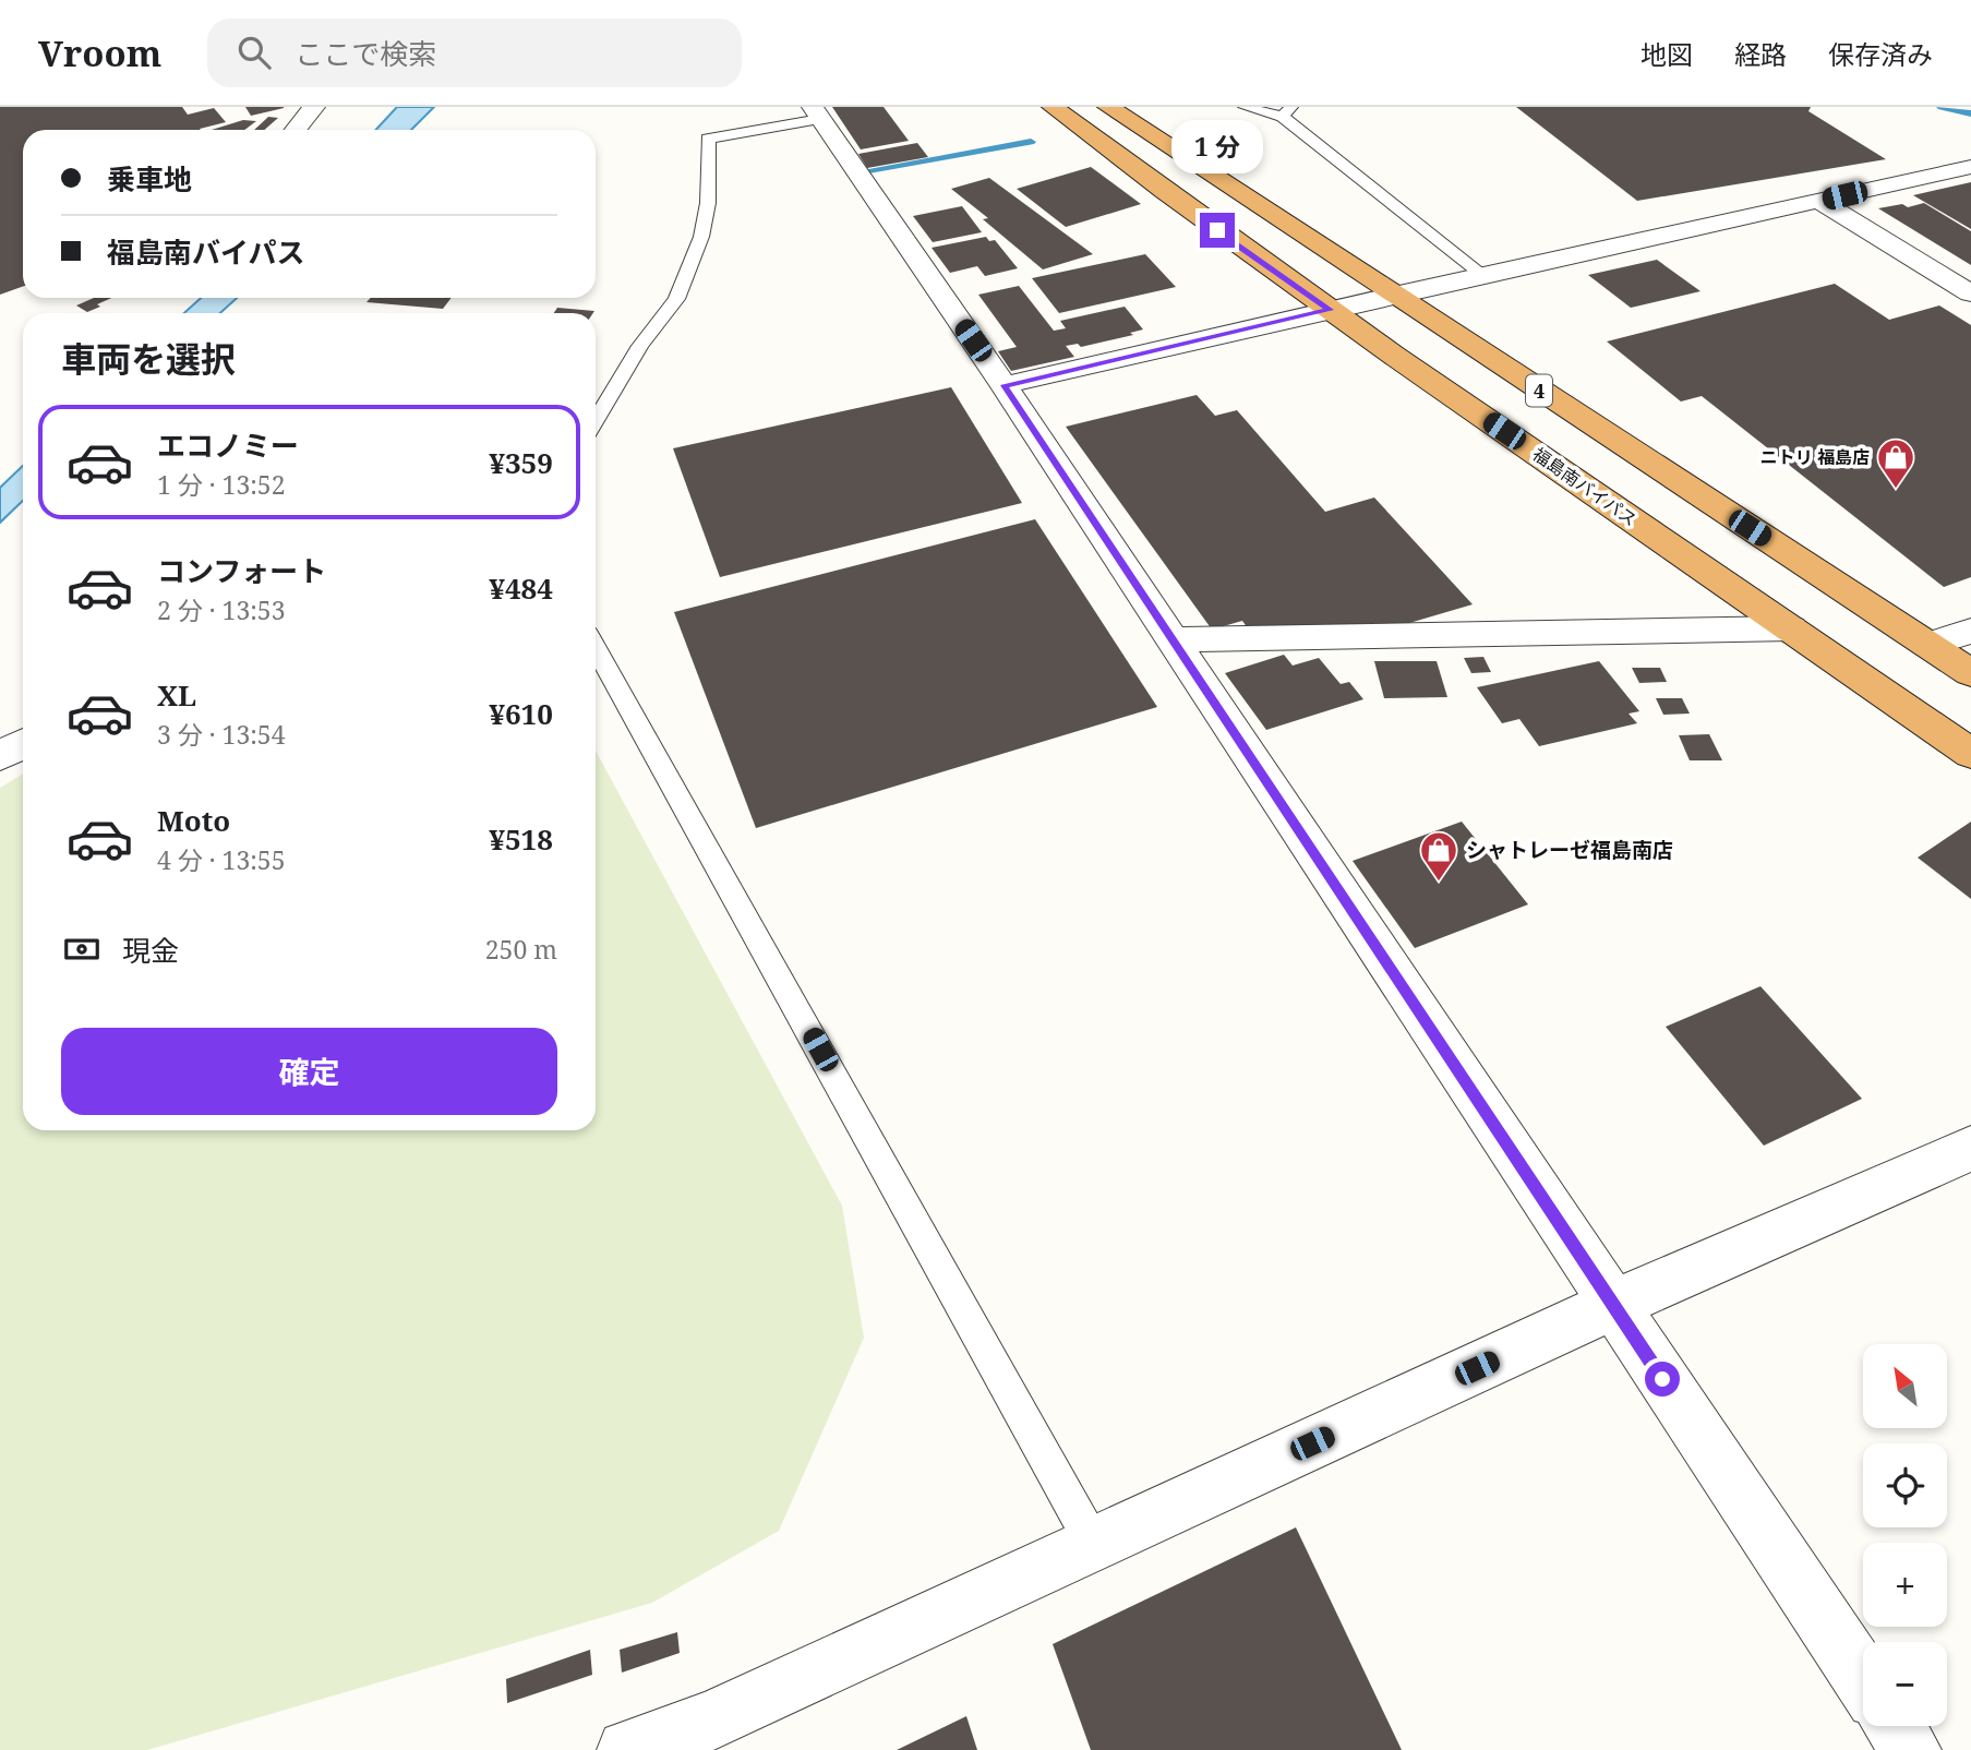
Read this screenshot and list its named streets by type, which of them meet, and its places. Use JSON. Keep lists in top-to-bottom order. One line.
{"streets":{"highway":["4","福島南バイパス"]},"places":{"shop":["ニトリ 福島店","シャトレーゼ福島南店"]},"north":"top left","page":{"header":"Vroom","search":"ここで検索","nav":["地図","経路","保存済み"],"bubble":"1 分","banner":["乗車地","福島南バイパス"],"heading":"車両を選択","list":[{"name":"エコノミー","note":"1 分 · 13:52","value":"¥359"},{"name":"コンフォート","note":"2 分 · 13:53","value":"¥484"},{"name":"XL","note":"3 分 · 13:54","value":"¥610"},{"name":"Moto","note":"4 分 · 13:55","value":"¥518"}],"pay":["現金","250 m"],"buttons":"確定","map_buttons":["+","−"]}}
